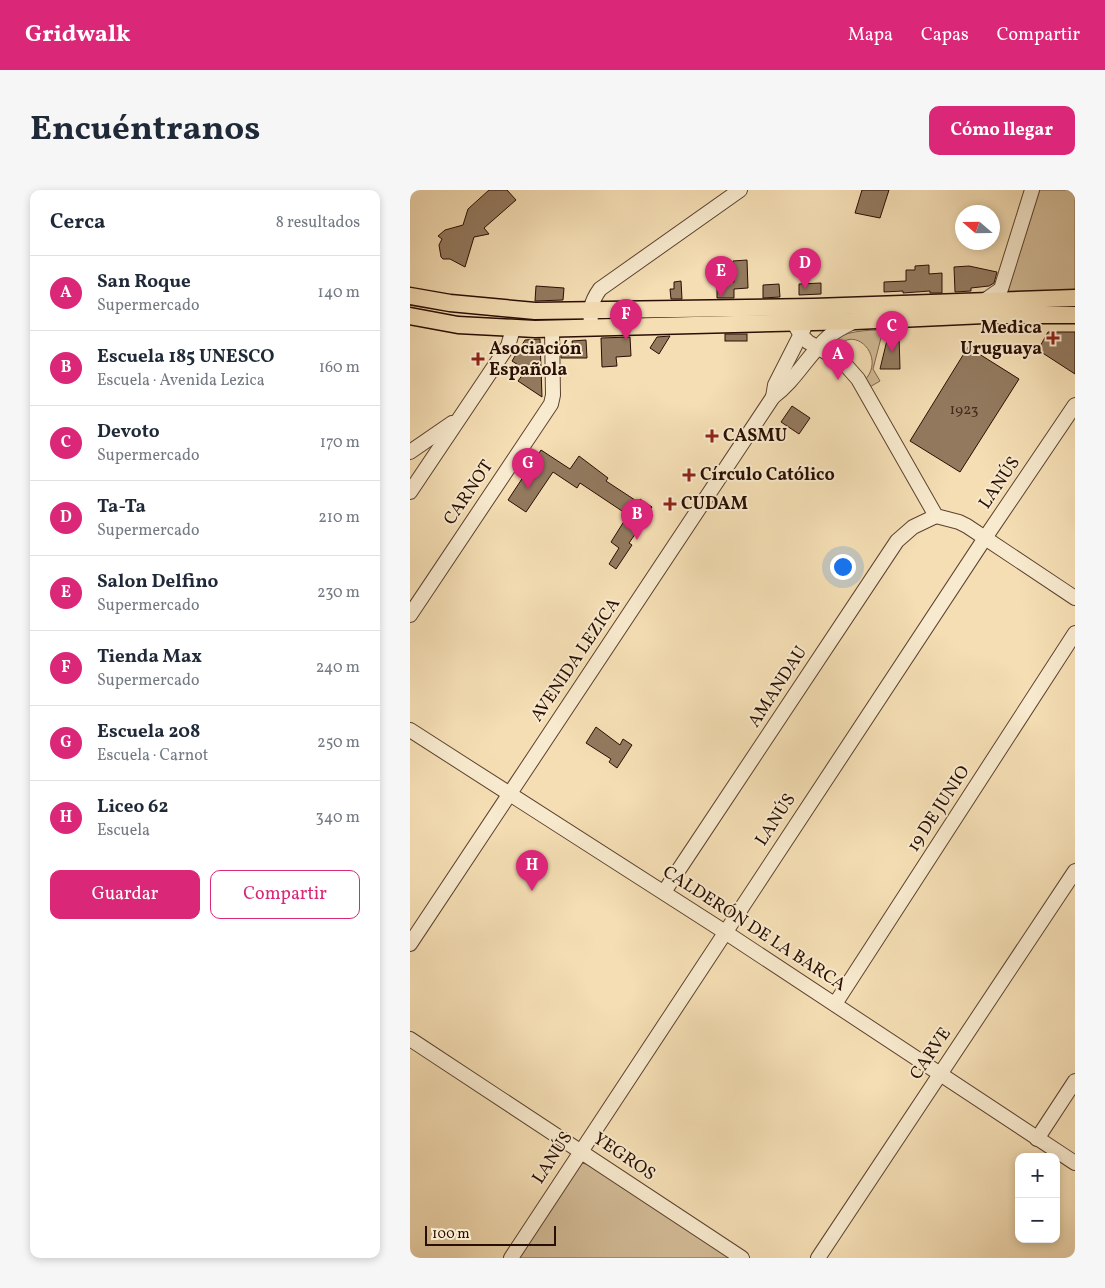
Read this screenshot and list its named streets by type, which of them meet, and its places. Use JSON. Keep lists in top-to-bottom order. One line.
{"streets":{"street":["LANÚS","CARNOT","AVENIDA LEZICA","AMANDAU","19 DE JUNIO","CALDERÓN DE LA BARCA","CARVE","YEGROS"]},"crossings":[["LANÚS","CALDERÓN DE LA BARCA"],["LANÚS","YEGROS"],["AVENIDA LEZICA","CALDERÓN DE LA BARCA"],["AMANDAU","CALDERÓN DE LA BARCA"],["19 DE JUNIO","CALDERÓN DE LA BARCA"],["CALDERÓN DE LA BARCA","CARVE"]],"places":{"health":["Medica Uruguaya","Asociación Española","CASMU","Círculo Católico","CUDAM"]},"house_numbers":["1923"],"scale_bar":"100 m","north":"left","page":{"header":"Gridwalk","nav":["Mapa","Capas","Compartir"],"title":"Encuéntranos","buttons":["Cómo llegar",["Guardar","Compartir"]],"heading":["Cerca","8 resultados"],"pins":["D","E","F","C","A","G","B","H"],"list":[{"mark":"A","name":"San Roque","note":"Supermercado","value":"140 m"},{"mark":"B","name":"Escuela 185 UNESCO","note":"Escuela · Avenida Lezica","value":"160 m"},{"mark":"C","name":"Devoto","note":"Supermercado","value":"170 m"},{"mark":"D","name":"Ta-Ta","note":"Supermercado","value":"210 m"},{"mark":"E","name":"Salon Delfino","note":"Supermercado","value":"230 m"},{"mark":"F","name":"Tienda Max","note":"Supermercado","value":"240 m"},{"mark":"G","name":"Escuela 208","note":"Escuela · Carnot","value":"250 m"},{"mark":"H","name":"Liceo 62","note":"Escuela","value":"340 m"}],"map_buttons":["+","−"],"scale":"100 m"}}
